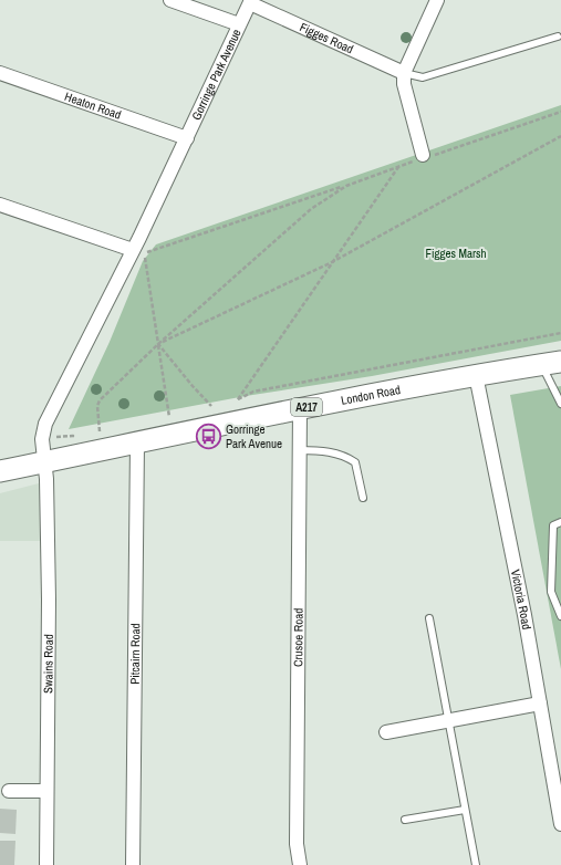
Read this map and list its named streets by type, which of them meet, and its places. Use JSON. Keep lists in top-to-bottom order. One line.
{"streets":{"main road":["London Road","A217"],"street":["Figges Road","Gorringe Park Avenue","Heaton Road","Victoria Road","Crusoe Road","Pitcairn Road","Swains Road"]},"crossings":[["Figges Road","Gorringe Park Avenue"],["Gorringe Park Avenue","Heaton Road"],["Gorringe Park Avenue","London Road"],["Gorringe Park Avenue","Swains Road"],["London Road","Victoria Road"],["London Road","Crusoe Road"],["London Road","Pitcairn Road"],["London Road","Swains Road"]],"parks":["Figges Marsh"],"places":{"bus stop":["Gorringe Park Avenue"]}}
